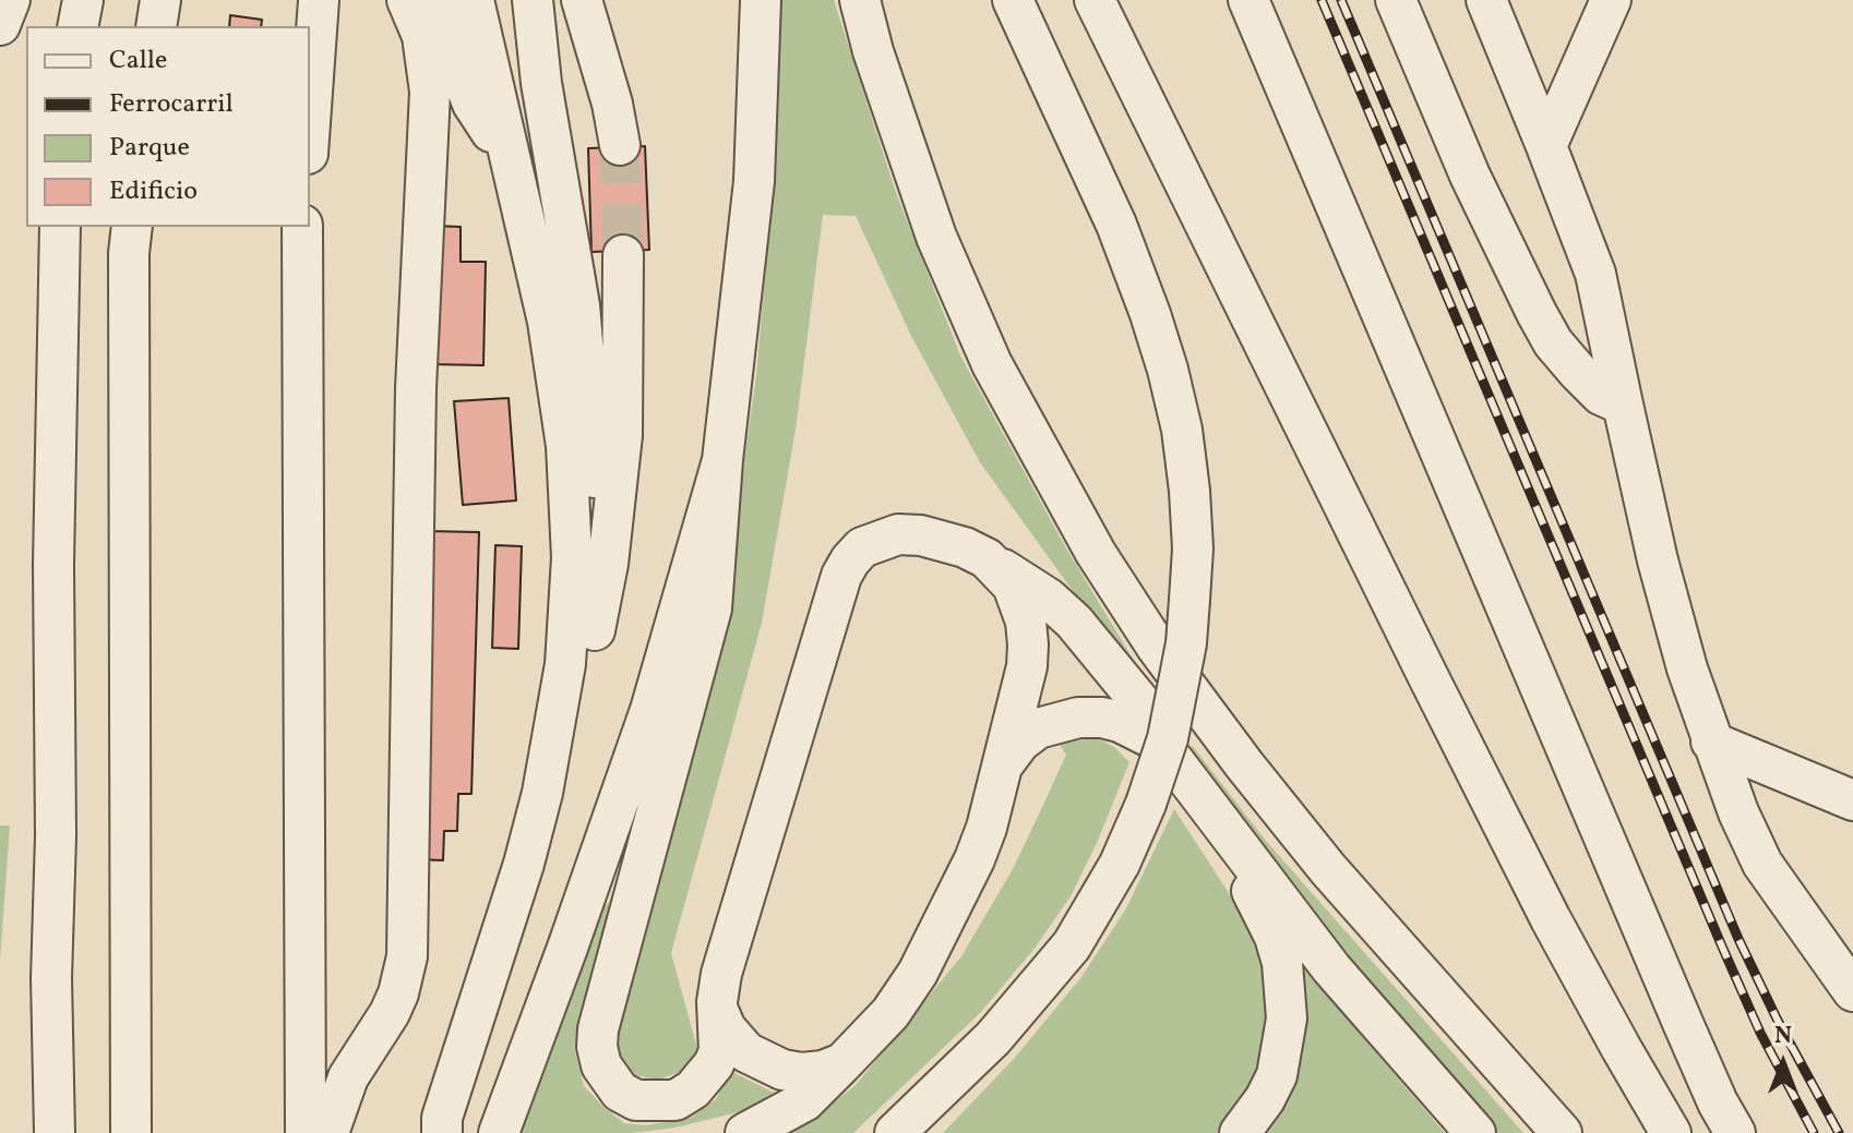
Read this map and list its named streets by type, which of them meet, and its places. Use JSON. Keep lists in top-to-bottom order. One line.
{"legend":["Calle","Ferrocarril","Parque","Edificio"],"north":"top"}
